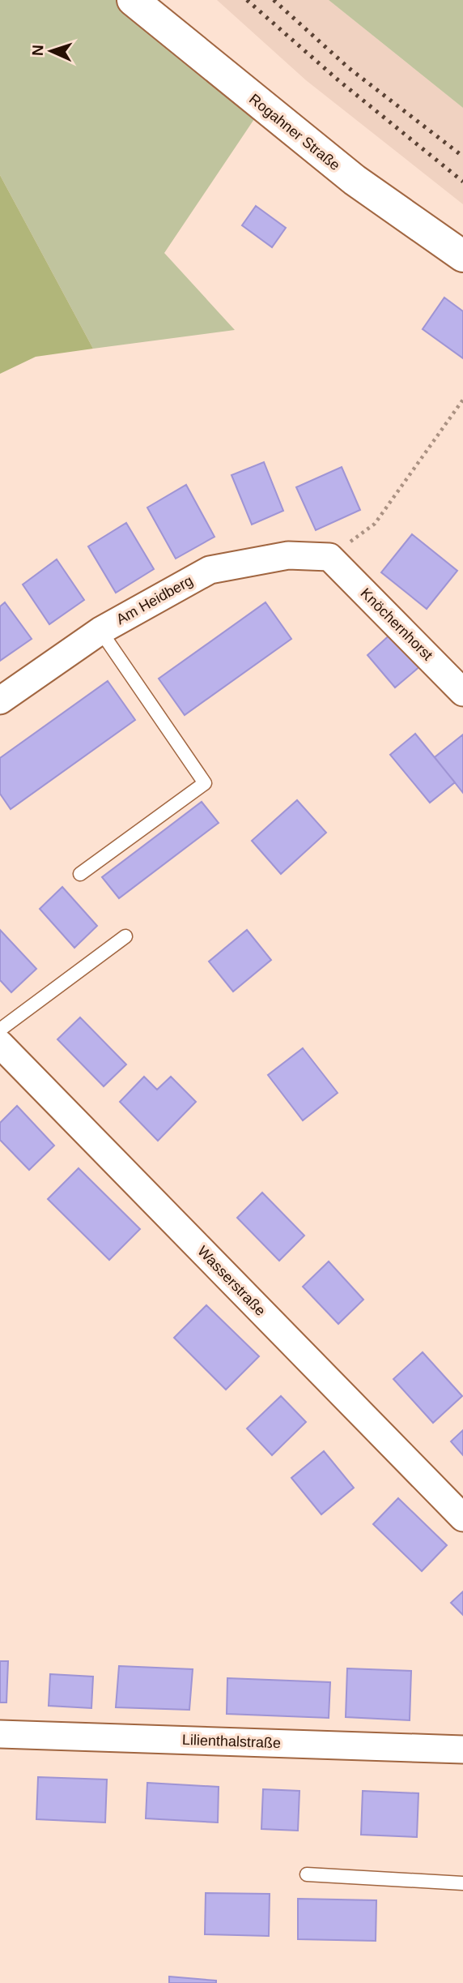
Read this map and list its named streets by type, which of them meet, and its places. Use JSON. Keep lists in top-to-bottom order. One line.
{"streets":{"street":["Rogahner Straße","Am Heidberg","Knöchernhorst","Wasserstraße","Lilienthalstraße"]},"crossings":[["Am Heidberg","Knöchernhorst"]],"north":"left"}
